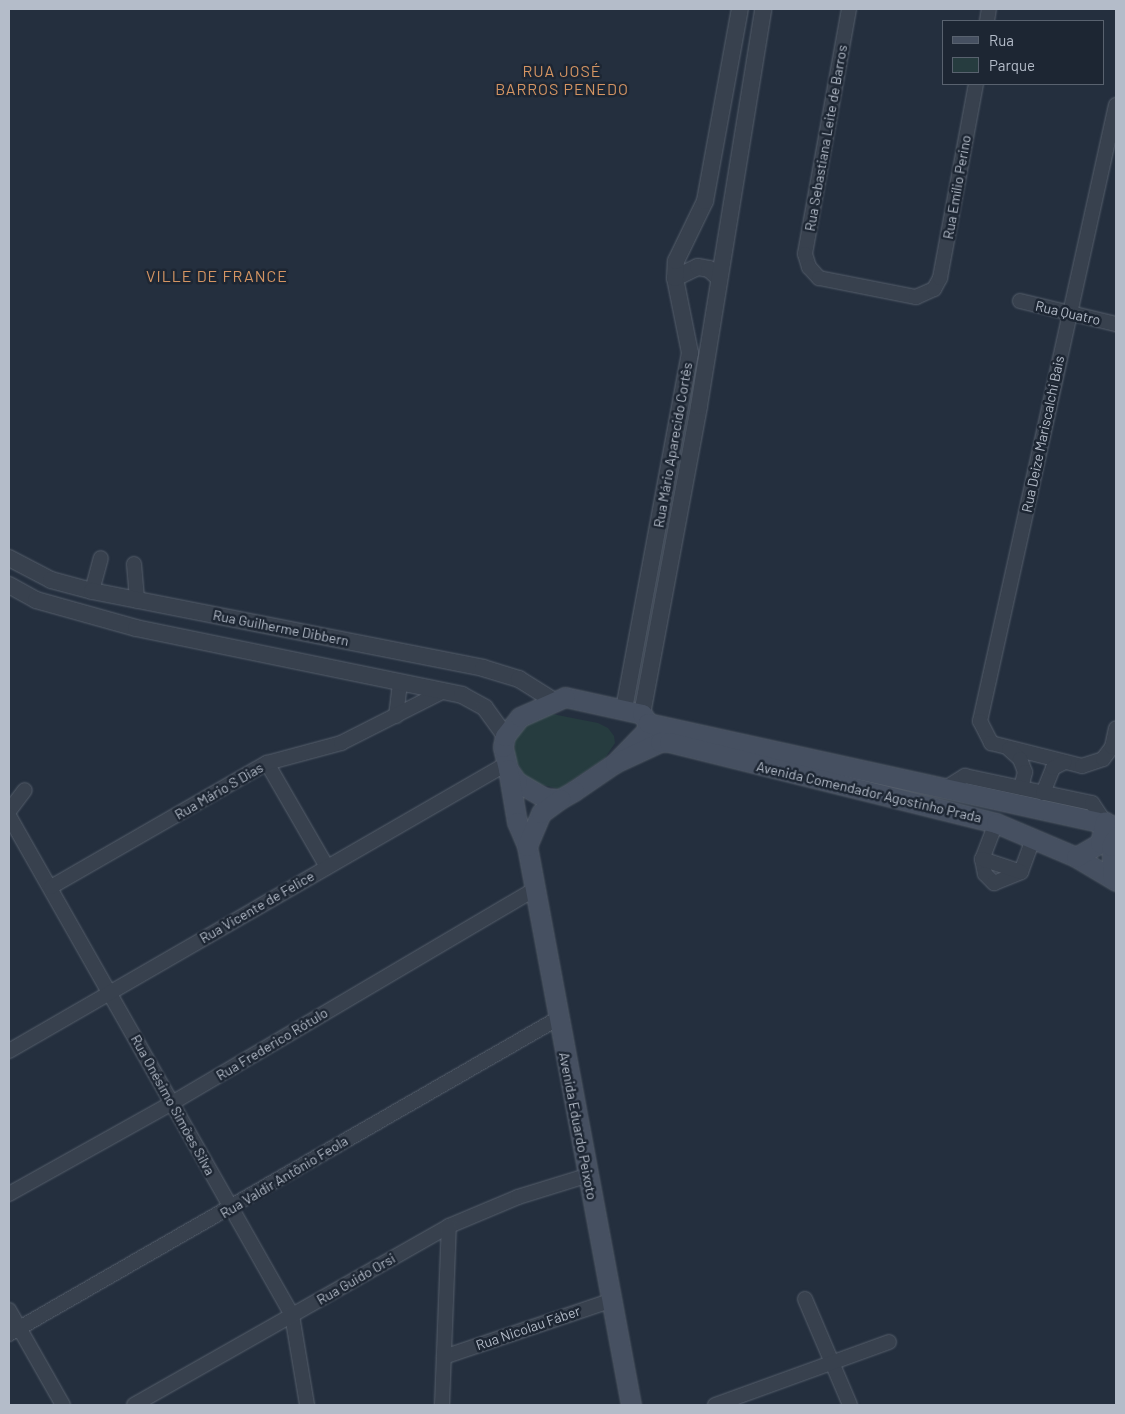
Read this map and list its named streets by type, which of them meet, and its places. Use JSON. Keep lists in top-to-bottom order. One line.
{"streets":{"main road":["Avenida Comendador Agostinho Prada","Avenida Eduardo Peixoto"],"street":["Rua Sebastiana Leite de Barros","Rua Emílio Perino","Rua Quatro","Rua Deize Mariscalchi Bais","Rua Mário Aparecido Cortês","Rua Guilherme Dibbern","Rua Mário S Dias","Rua Vicente de Felice","Rua Frederico Rótulo","Rua Onésimo Simões Silva","Rua Valdir Antônio Feola","Rua Guido Orsi","Rua Nicolau Fáber"]},"crossings":[["Rua Sebastiana Leite de Barros","Rua Emílio Perino"],["Rua Quatro","Rua Deize Mariscalchi Bais"],["Rua Mário Aparecido Cortês","Rua Guilherme Dibbern"],["Rua Mário Aparecido Cortês","Avenida Comendador Agostinho Prada"],["Rua Mário Aparecido Cortês","Rua Vicente de Felice"],["Rua Mário Aparecido Cortês","Avenida Eduardo Peixoto"],["Rua Guilherme Dibbern","Avenida Comendador Agostinho Prada"],["Rua Guilherme Dibbern","Rua Vicente de Felice"],["Rua Guilherme Dibbern","Avenida Eduardo Peixoto"],["Rua Mário S Dias","Rua Onésimo Simões Silva"],["Avenida Comendador Agostinho Prada","Rua Vicente de Felice"],["Avenida Comendador Agostinho Prada","Avenida Eduardo Peixoto"],["Rua Vicente de Felice","Rua Onésimo Simões Silva"],["Rua Vicente de Felice","Avenida Eduardo Peixoto"],["Rua Frederico Rótulo","Rua Onésimo Simões Silva"],["Rua Frederico Rótulo","Avenida Eduardo Peixoto"],["Rua Onésimo Simões Silva","Rua Valdir Antônio Feola"],["Rua Onésimo Simões Silva","Rua Guido Orsi"],["Avenida Eduardo Peixoto","Rua Valdir Antônio Feola"],["Avenida Eduardo Peixoto","Rua Guido Orsi"],["Avenida Eduardo Peixoto","Rua Nicolau Fáber"]],"districts":["RUA JOSÉ BARROS PENEDO","VILLE DE FRANCE"],"legend":["Rua","Parque"]}
